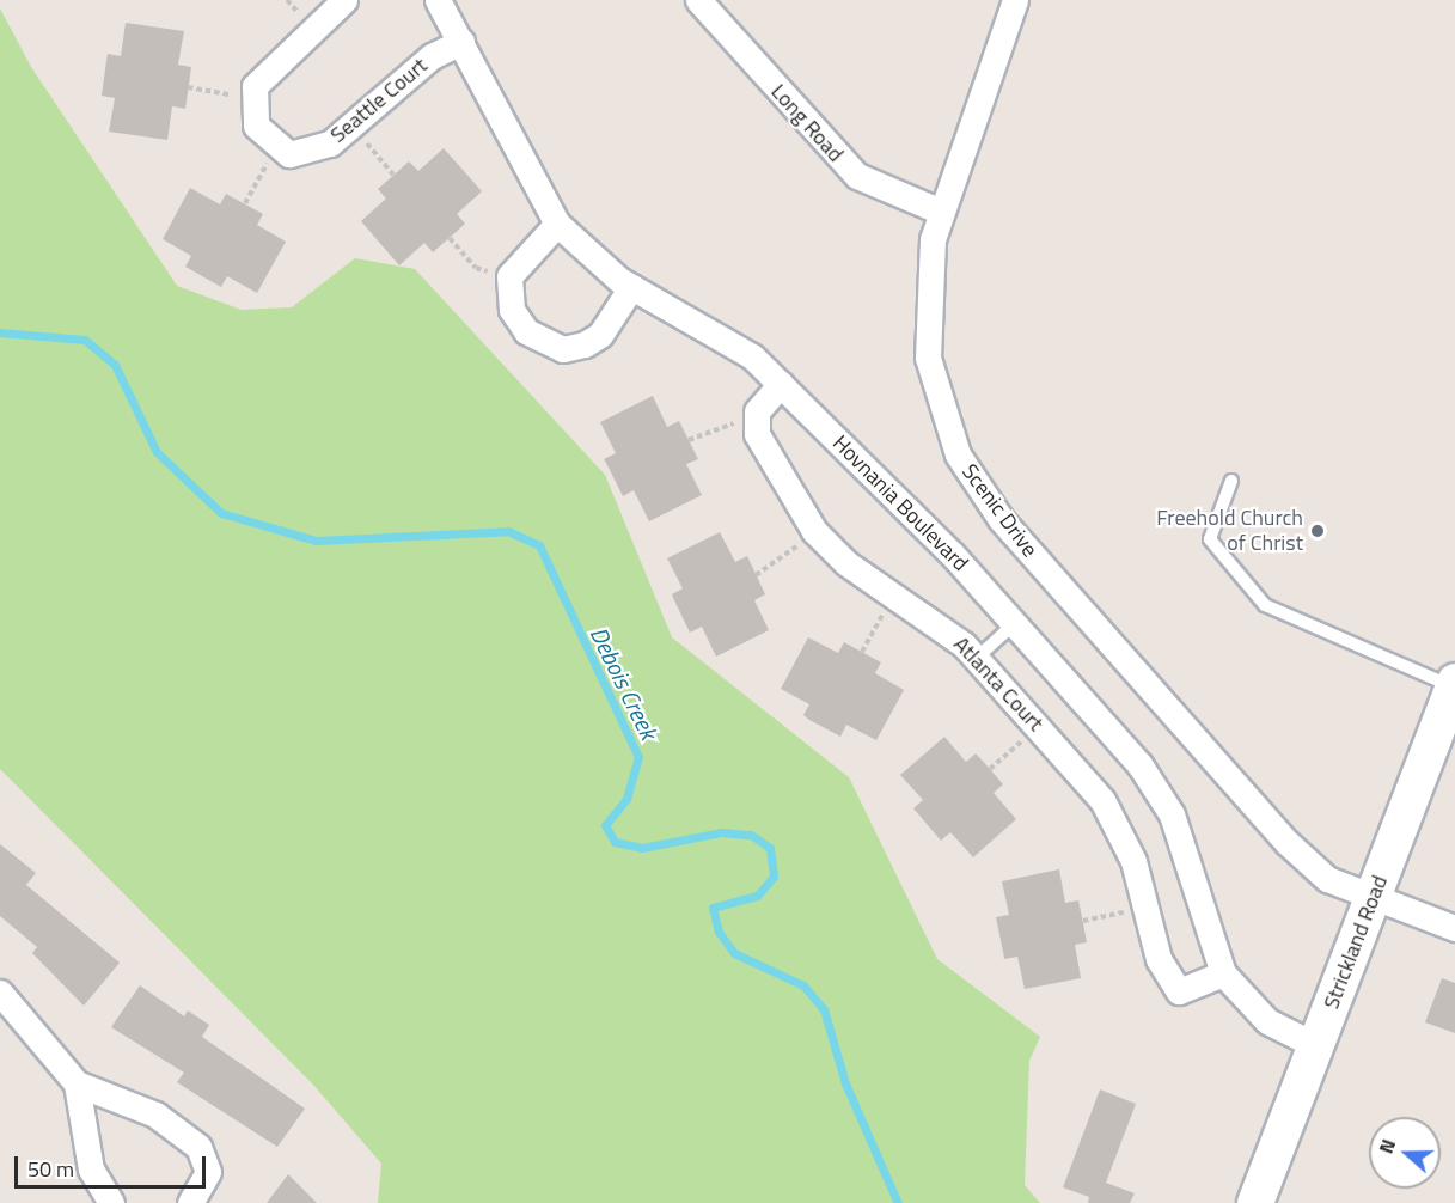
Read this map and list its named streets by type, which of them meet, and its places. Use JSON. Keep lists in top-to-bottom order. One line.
{"streets":{"street":["Seattle Court","Long Road","Hovnania Boulevard","Scenic Drive","Atlanta Court","Strickland Road"]},"crossings":[["Seattle Court","Hovnania Boulevard"],["Long Road","Scenic Drive"],["Hovnania Boulevard","Atlanta Court"],["Hovnania Boulevard","Strickland Road"],["Scenic Drive","Strickland Road"]],"water":["Debois Creek"],"places":["Freehold Church of Christ"],"scale_bar":"50 m","north":"left"}
